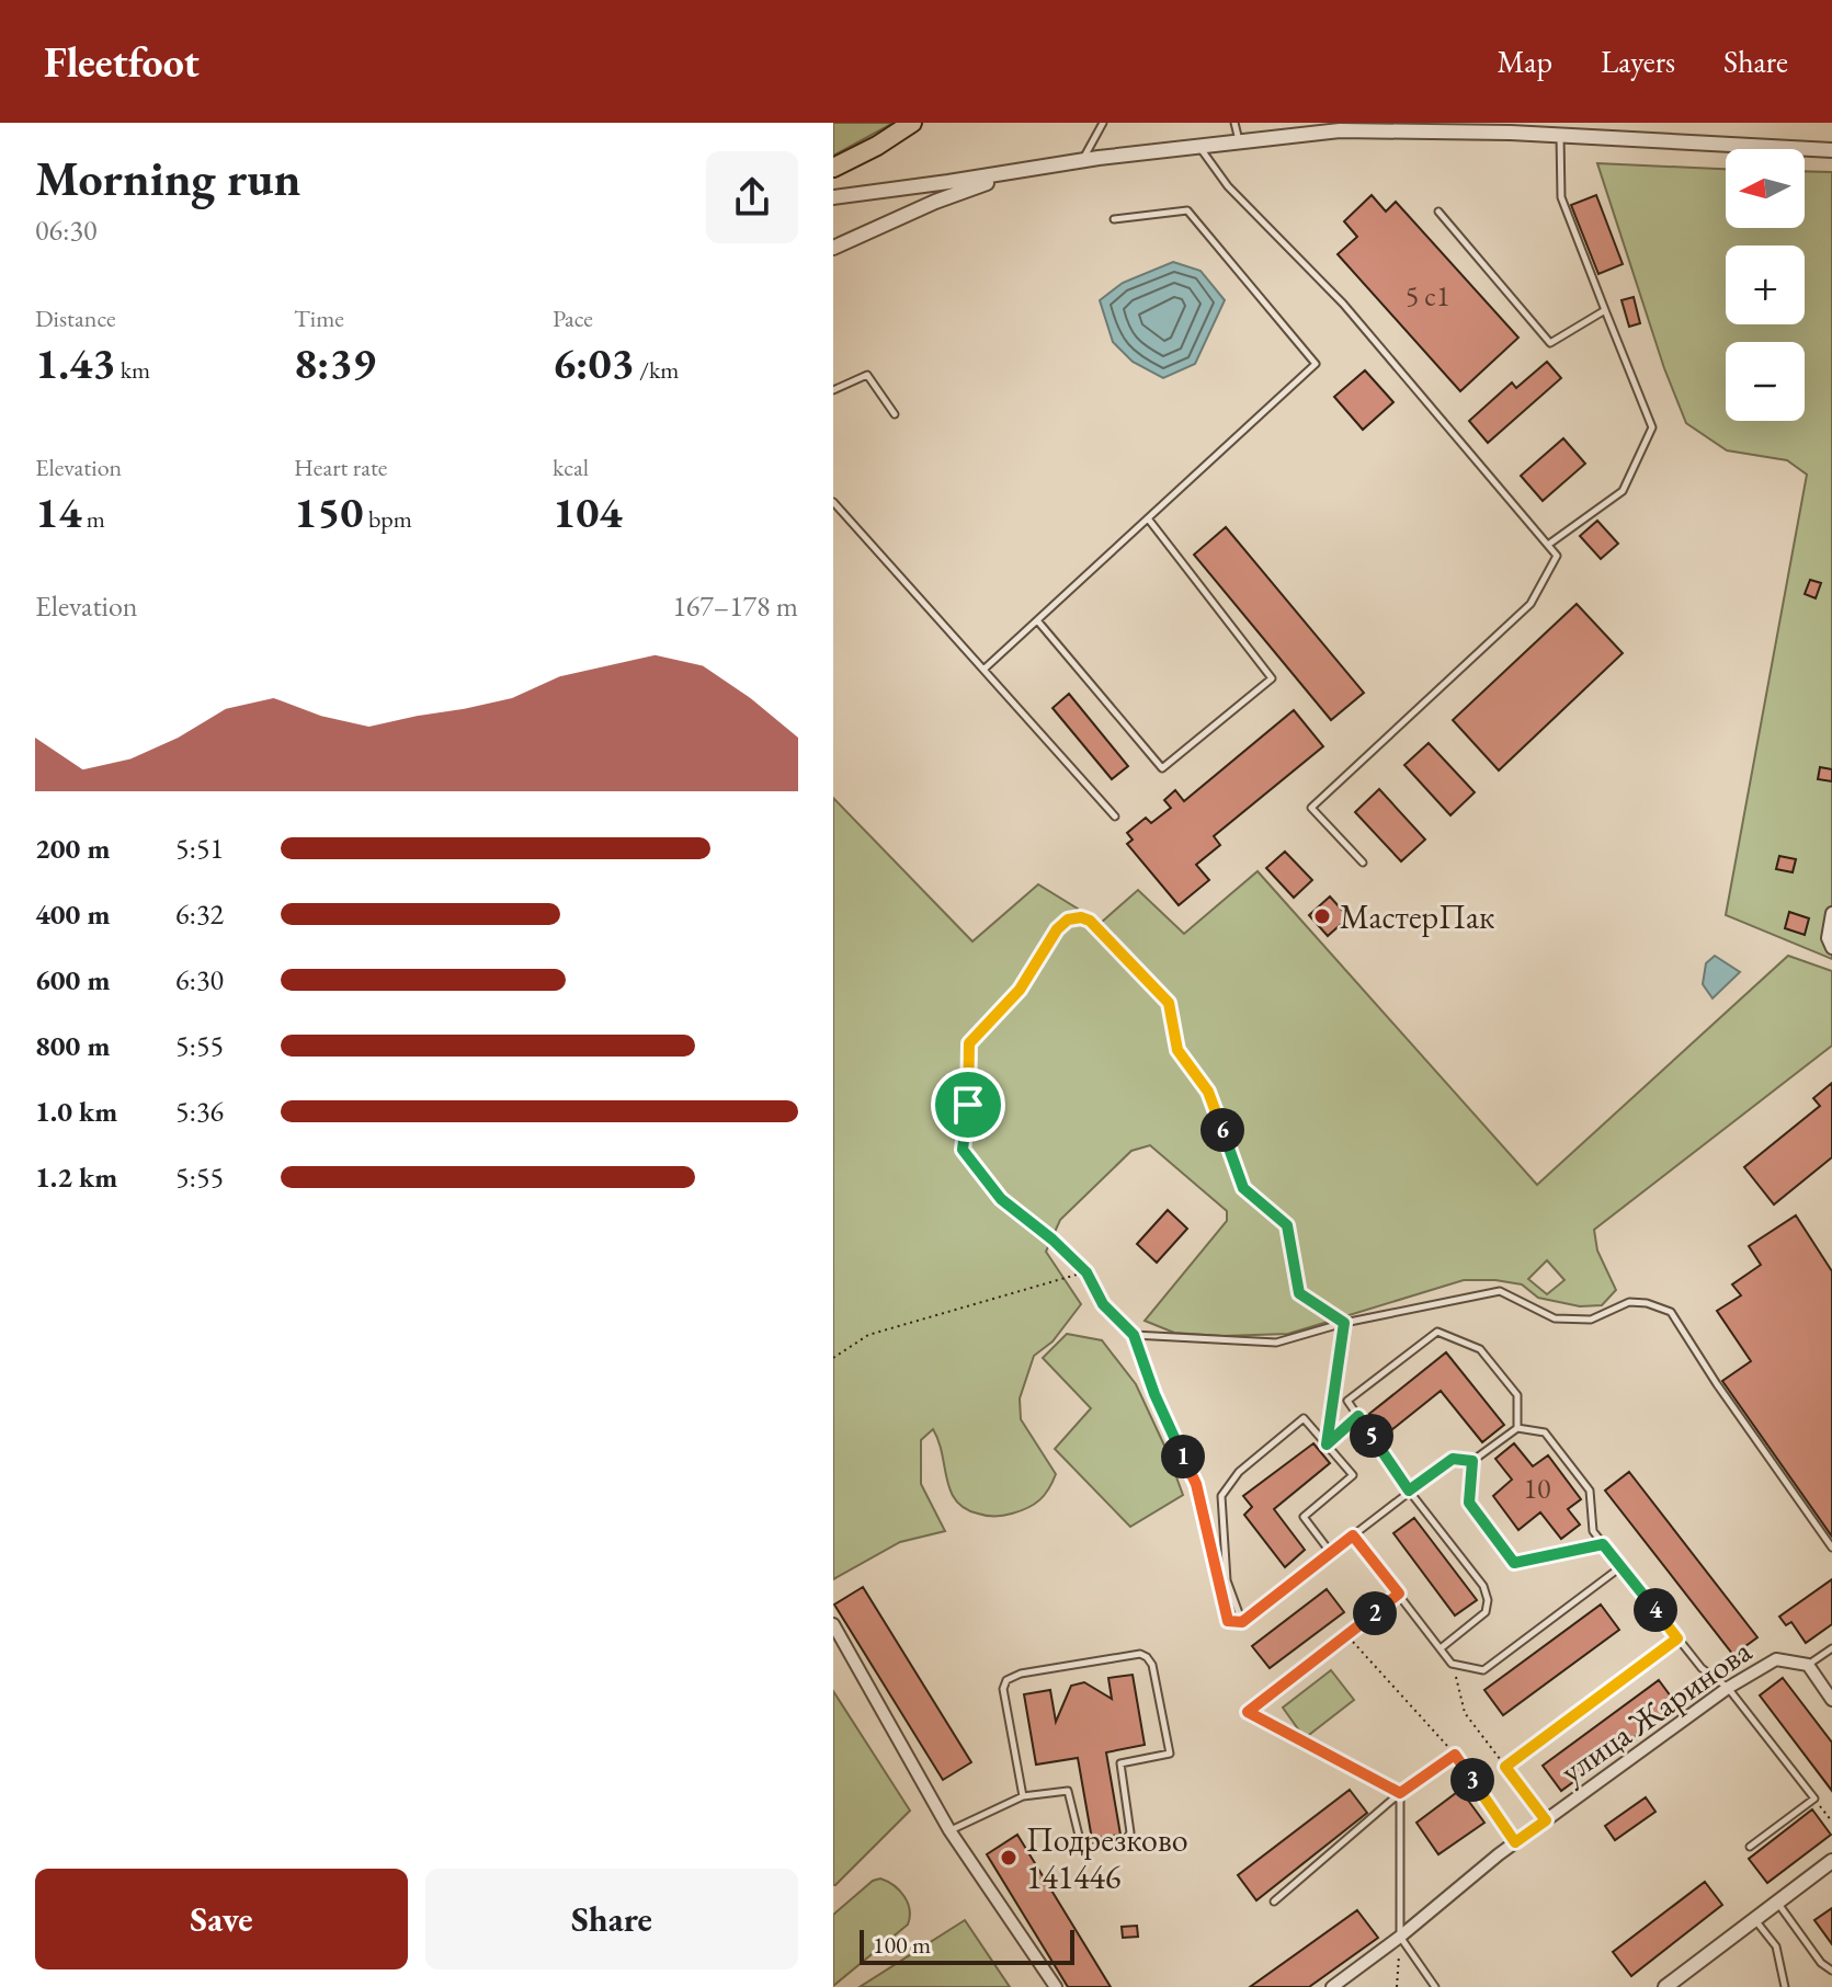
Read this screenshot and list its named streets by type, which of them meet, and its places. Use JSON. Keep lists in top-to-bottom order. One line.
{"streets":{"street":["улица Жаринова"]},"places":["МастерПак","Подрезково 141446"],"house_numbers":["5 с1","10"],"scale_bar":"100 m","north":"left","page":{"header":"Fleetfoot","nav":["Map","Layers","Share"],"heading":["Morning run","06:30"],"map_buttons":["+","−"],"stats":[["Distance","1.43 km"],["Time","8:39"],["Pace","6:03 /km"],["Elevation","14 m"],["Heart rate","150 bpm"],["kcal","104"]],"chart":["Elevation","167–178 m"],"list":[{"name":"200 m","note":"5:51"},{"name":"400 m","note":"6:32"},{"name":"600 m","note":"6:30"},{"name":"800 m","note":"5:55"},{"name":"1.0 km","note":"5:36"},{"name":"1.2 km","note":"5:55"}],"pins":["6","5","1","4","2","3"],"buttons":["Save","Share"],"scale":"100 m"}}
